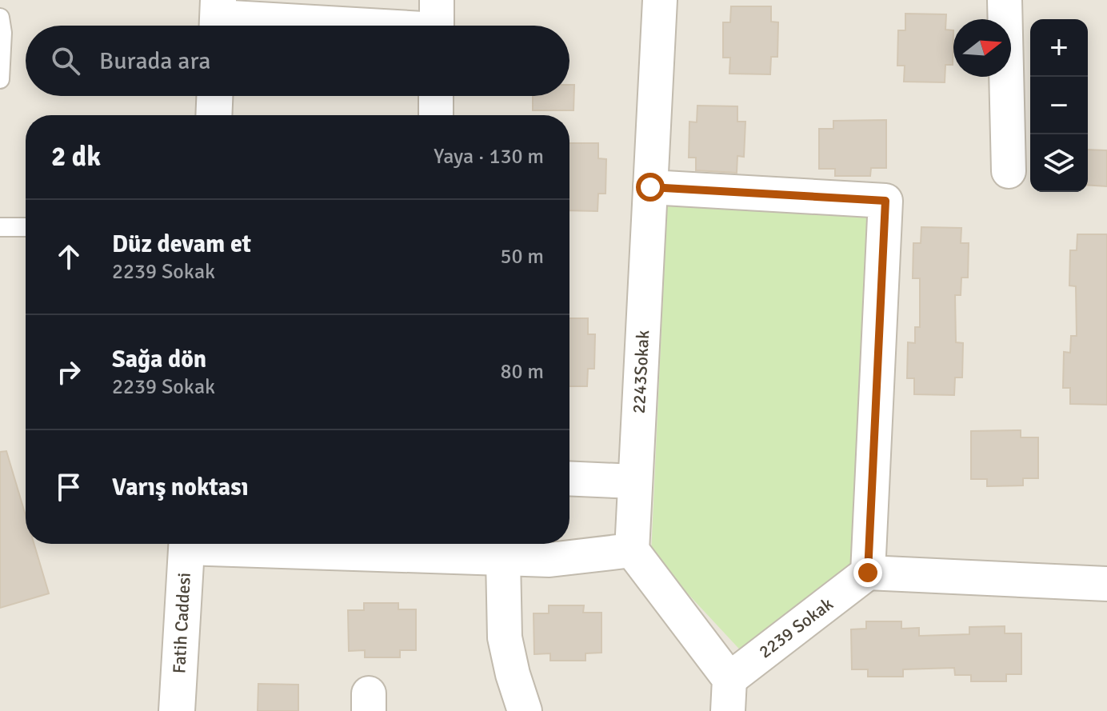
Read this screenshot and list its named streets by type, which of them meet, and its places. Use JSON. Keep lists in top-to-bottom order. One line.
{"streets":{"street":["2243Sokak","Fatih Caddesi","2239 Sokak"]},"north":"right","page":{"map_buttons":["+","−"],"search":"Burada ara","heading":["2 dk","Yaya · 130 m"],"list":[["Düz devam et","2239 Sokak","50 m"],["Sağa dön","2239 Sokak","80 m"],"Varış noktası"]}}
